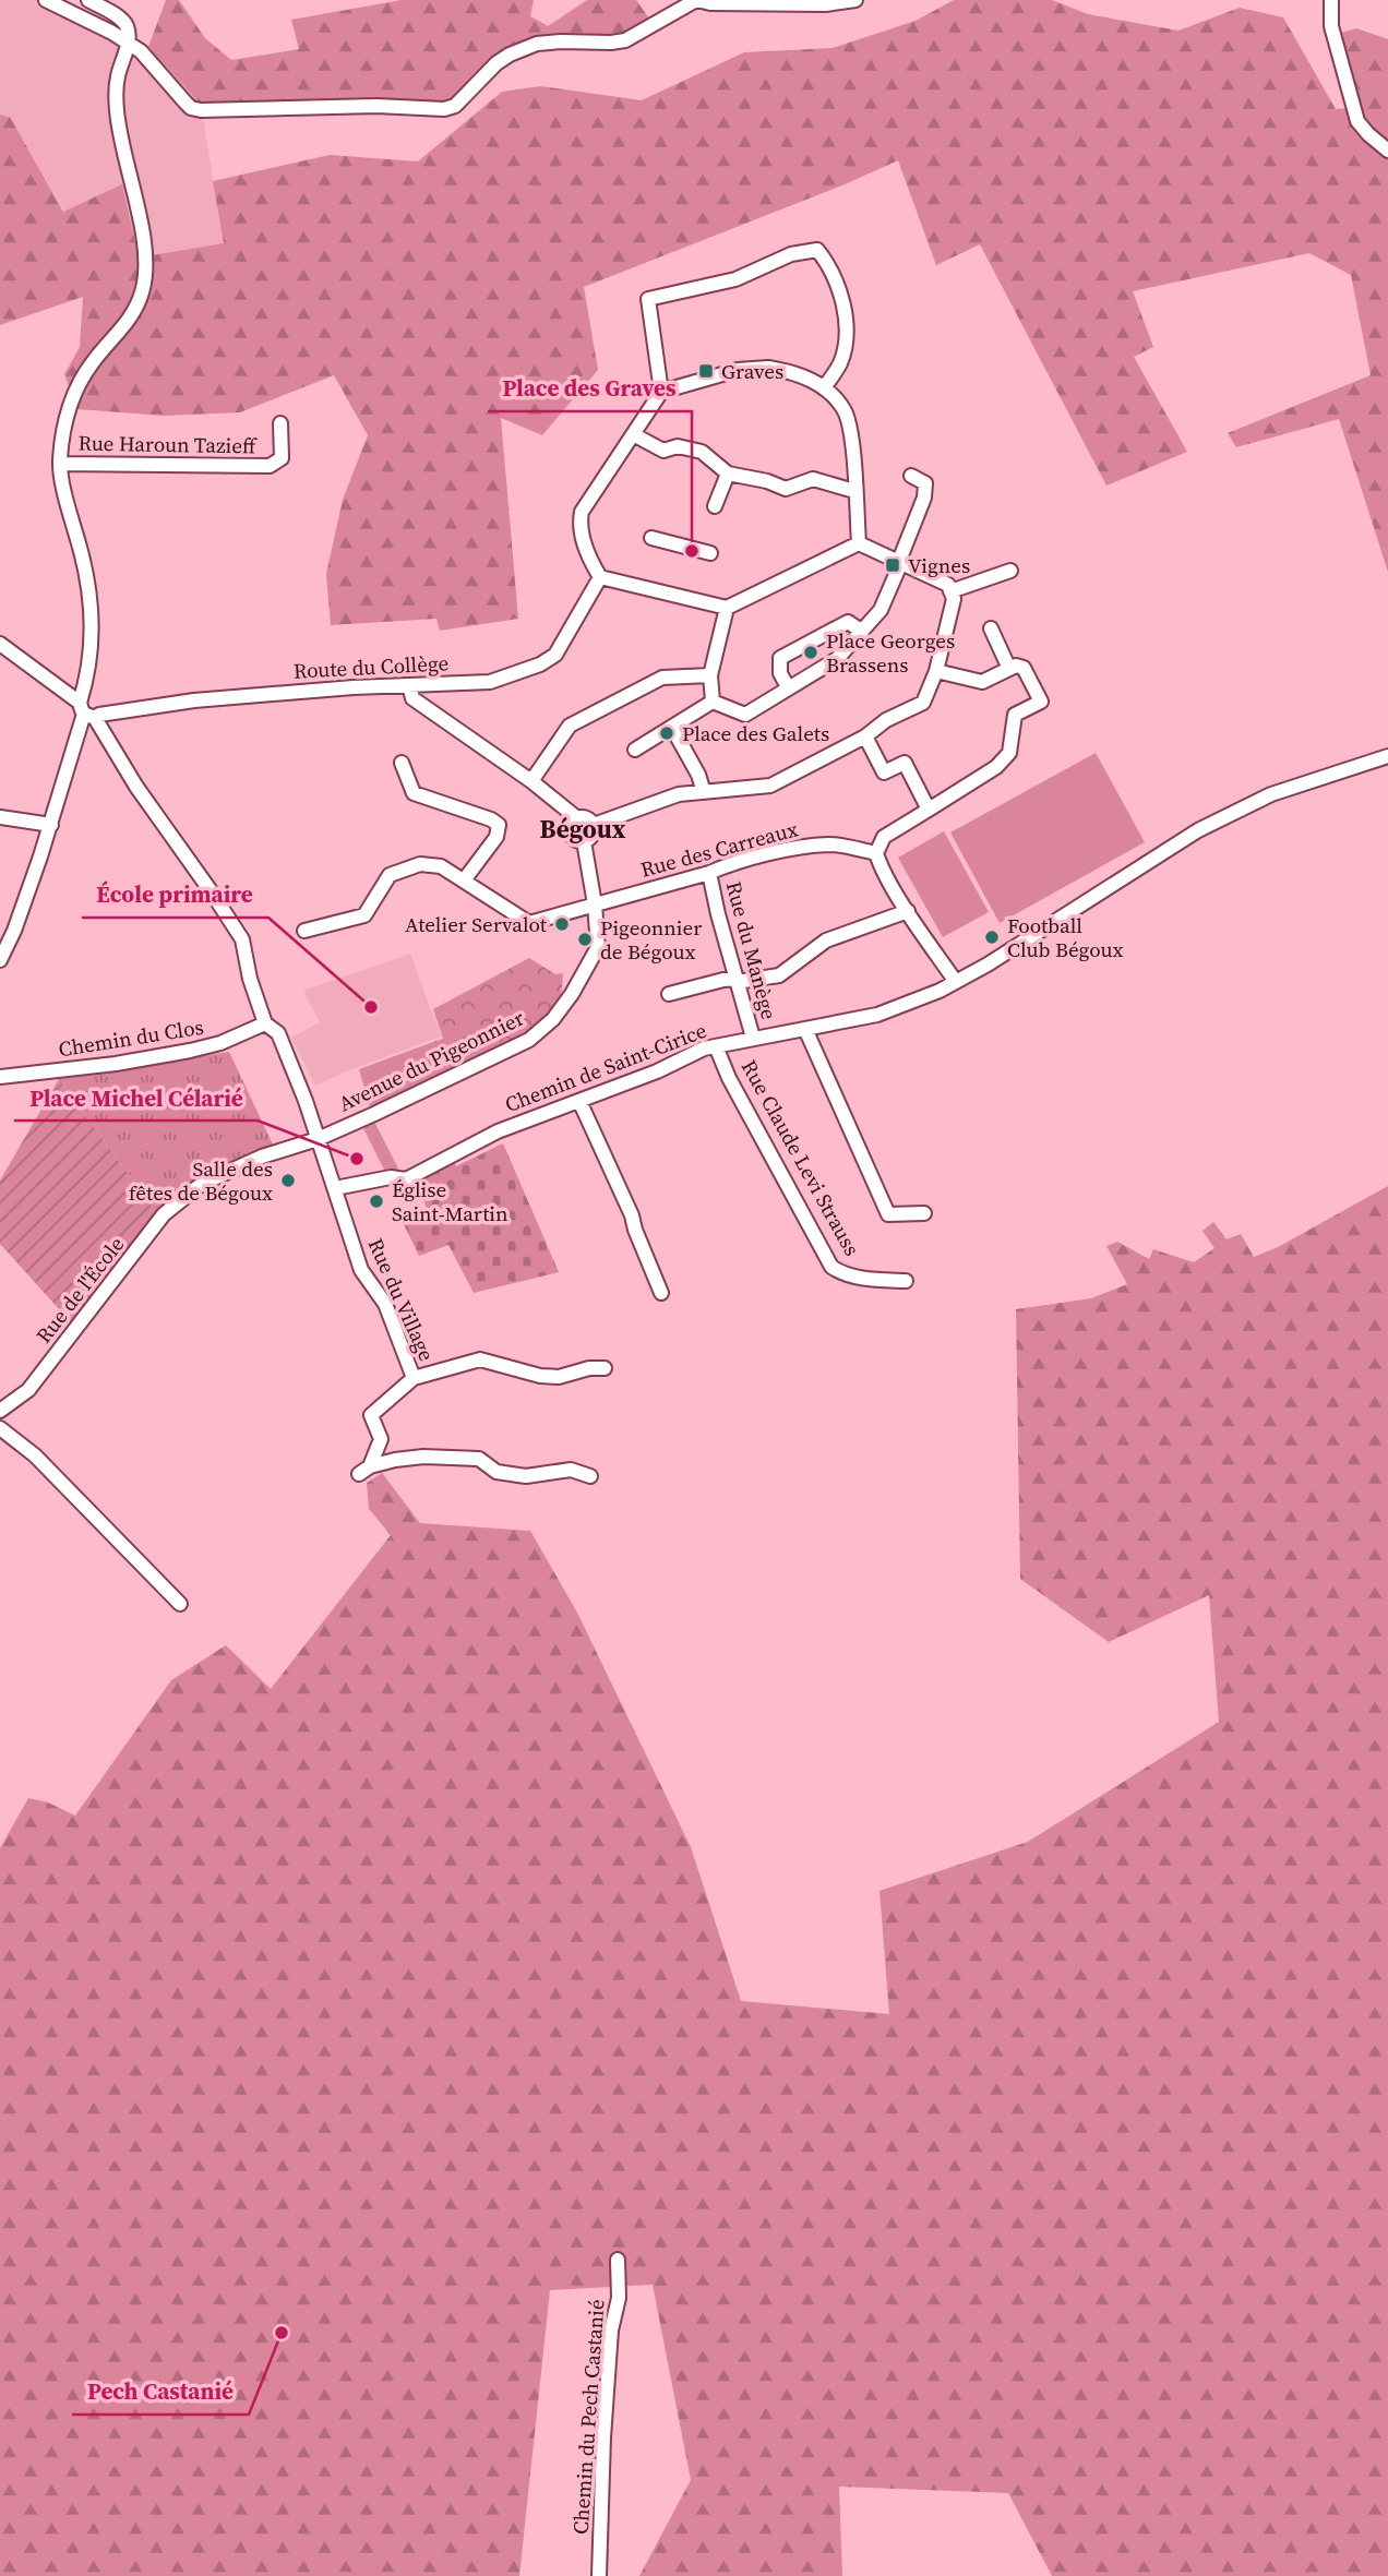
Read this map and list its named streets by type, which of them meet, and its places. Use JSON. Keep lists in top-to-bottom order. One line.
{"streets":{"street":["Rue Haroun Tazieff","Route du Collège","Rue des Carreaux","Rue du Manège","Chemin du Clos","Avenue du Pigeonnier","Chemin de Saint-Cirice","Rue Claude Levi Strauss","Rue de l'École","Rue du Village","Chemin du Pech Castanié"]},"crossings":[["Route du Collège","Rue du Village"],["Rue des Carreaux","Rue du Manège"],["Rue des Carreaux","Avenue du Pigeonnier"],["Rue du Manège","Chemin de Saint-Cirice"],["Chemin du Clos","Rue du Village"],["Avenue du Pigeonnier","Rue de l'École"],["Avenue du Pigeonnier","Rue du Village"],["Chemin de Saint-Cirice","Rue Claude Levi Strauss"],["Chemin de Saint-Cirice","Rue du Village"],["Rue de l'École","Rue du Village"]],"districts":["Bégoux"],"places":{"transit":["Graves","Vignes"],"other":["Place des Graves","Place Georges Brassens","Place des Galets","Atelier Servalot","Football Club Bégoux","Pigeonnier de Bégoux","École primaire","Place Michel Célarié","Salle des fêtes de Bégoux","Église Saint-Martin","Pech Castanié"]}}
